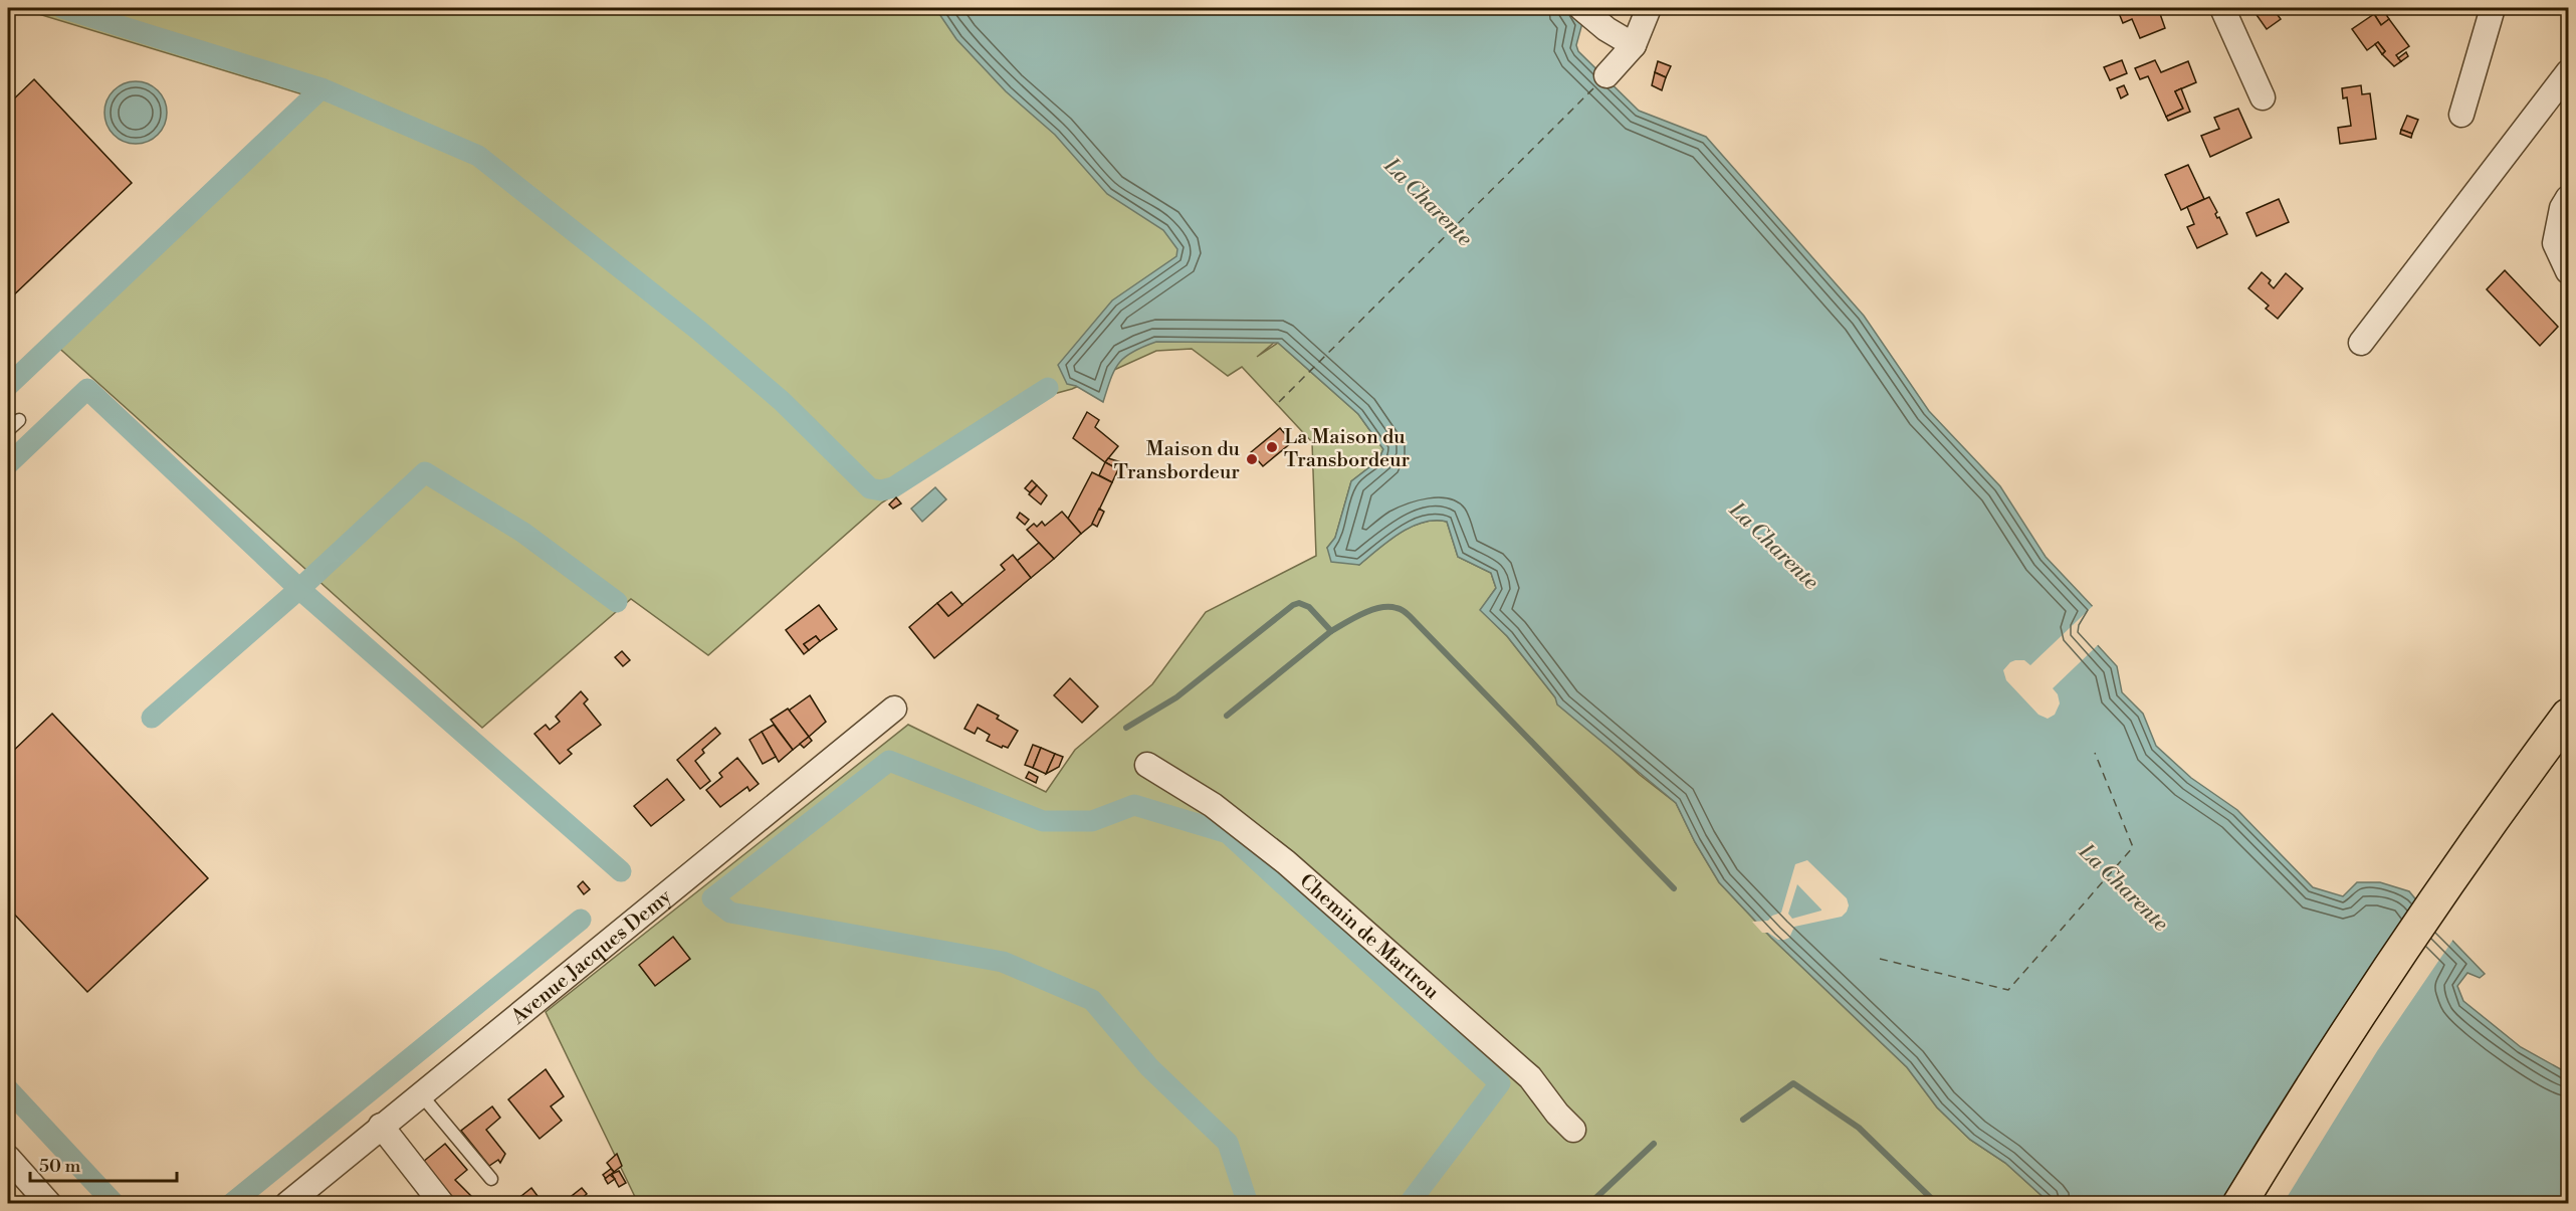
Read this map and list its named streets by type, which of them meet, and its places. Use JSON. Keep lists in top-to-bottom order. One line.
{"streets":{"street":["Chemin de Martrou","Avenue Jacques Demy"]},"water":["La Charente"],"places":["La Maison du Transbordeur","Maison du Transbordeur"],"scale_bar":"50 m"}
